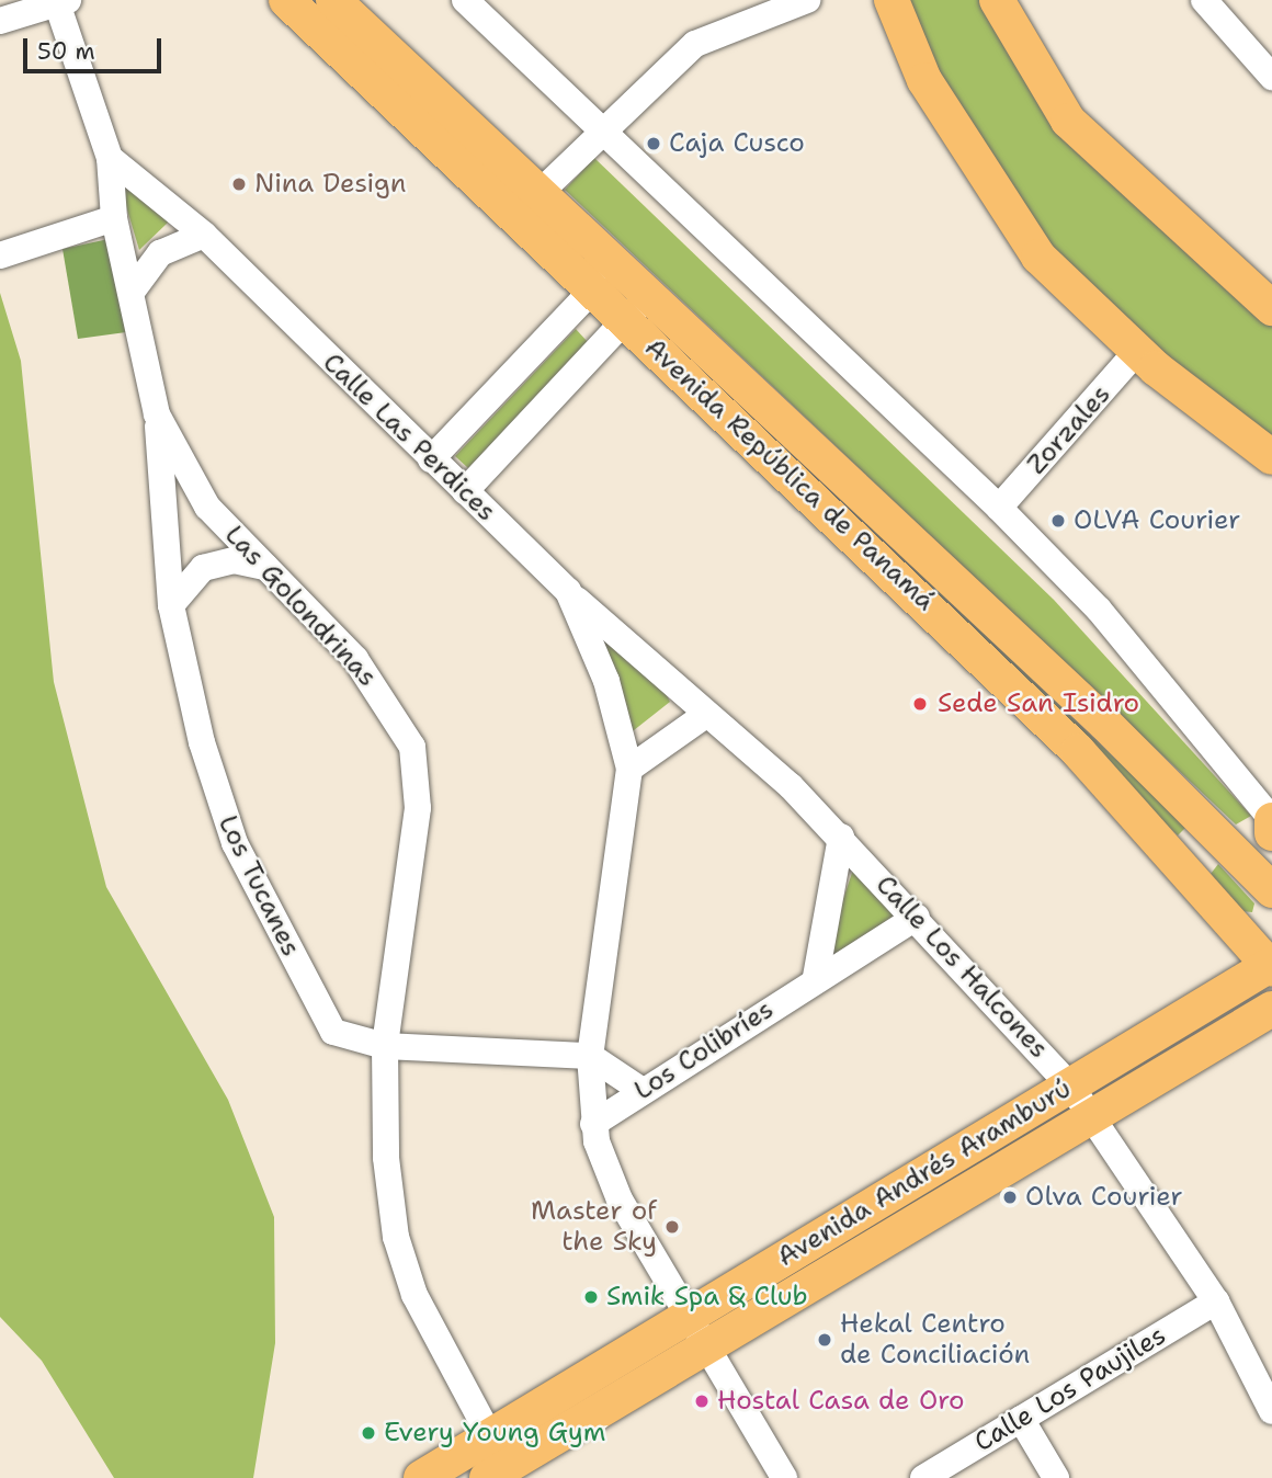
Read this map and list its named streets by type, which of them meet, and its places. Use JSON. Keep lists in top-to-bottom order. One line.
{"streets":{"main road":["Avenida República de Panamá","Avenida Andrés Aramburú"],"street":["Zorzales","Calle Las Perdices","Las Golondrinas","Los Tucanes","Calle Los Halcones","Los Colibríes","Calle Los Paujiles"]},"crossings":[["Calle Las Perdices","Las Golondrinas"],["Calle Las Perdices","Los Tucanes"],["Calle Las Perdices","Calle Los Halcones"],["Calle Las Perdices","Los Colibríes"],["Calle Las Perdices","Avenida Andrés Aramburú"],["Avenida República de Panamá","Avenida Andrés Aramburú"],["Las Golondrinas","Los Tucanes"],["Las Golondrinas","Avenida Andrés Aramburú"],["Calle Los Halcones","Los Colibríes"],["Calle Los Halcones","Avenida Andrés Aramburú"],["Calle Los Halcones","Calle Los Paujiles"]],"places":["Caja Cusco","Nina Design","OLVA Courier","Sede San Isidro","Olva Courier","Master of the Sky","Smik Spa & Club","Hekal Centro de Conciliación","Hostal Casa de Oro","Every Young Gym"],"scale_bar":"50 m"}
